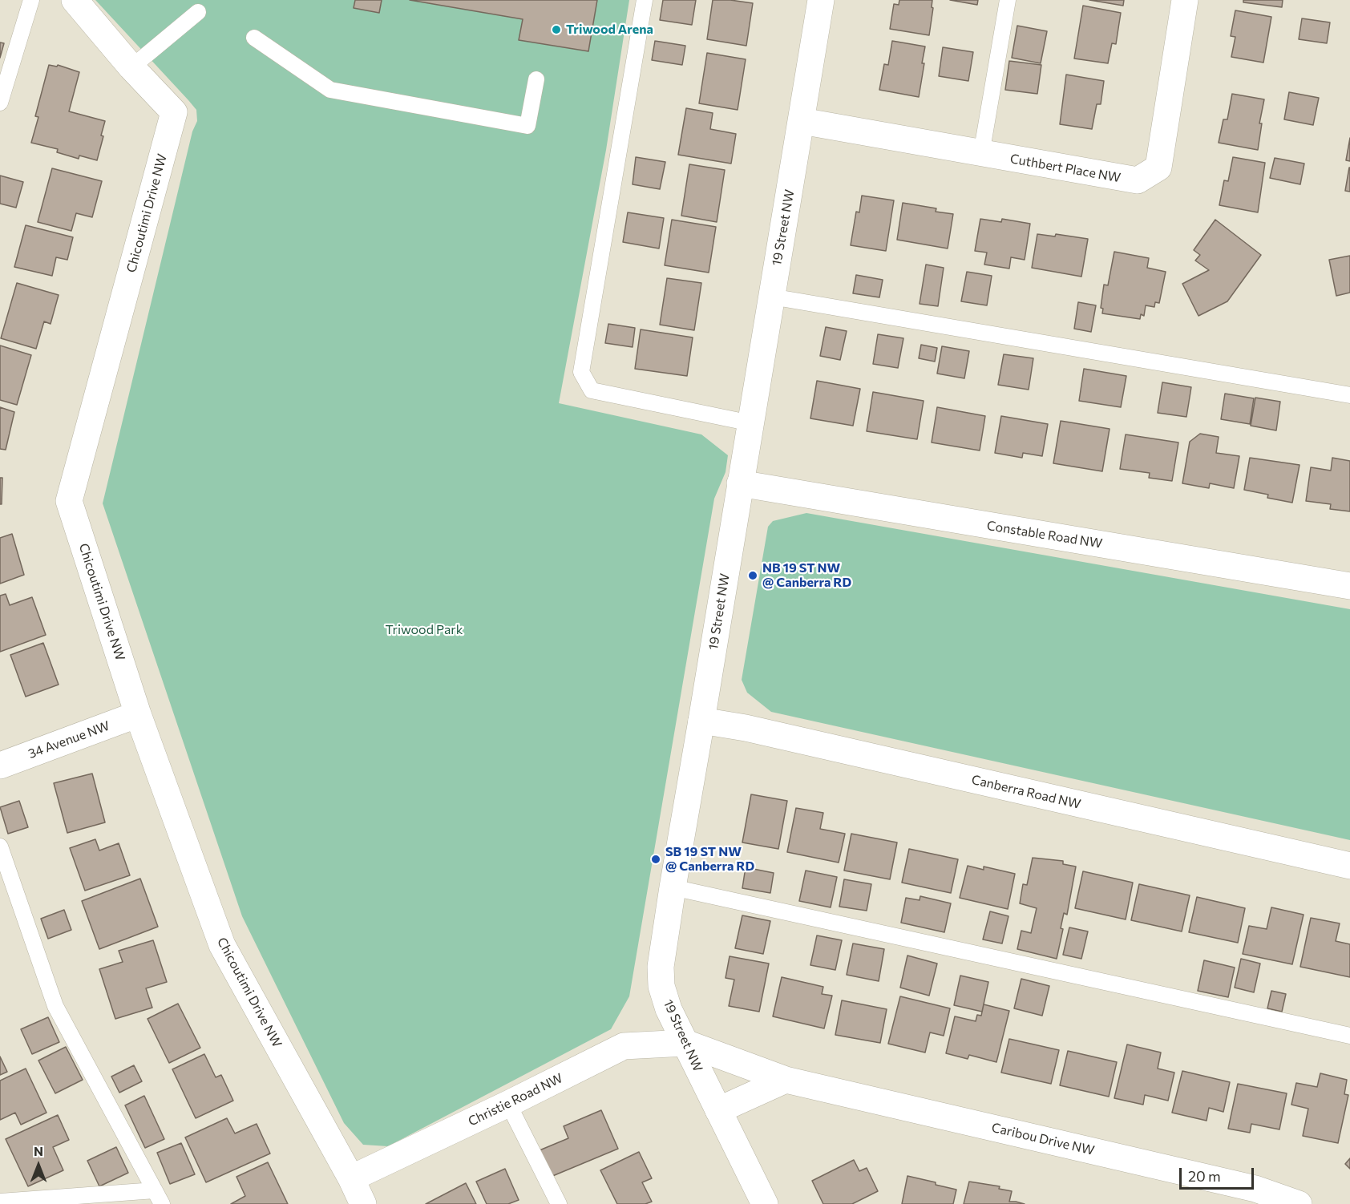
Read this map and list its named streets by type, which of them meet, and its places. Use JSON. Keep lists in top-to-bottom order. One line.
{"streets":{"street":["Cuthbert Place NW","Chicoutimi Drive NW","19 Street NW","Constable Road NW","34 Avenue NW","Canberra Road NW","Christie Road NW","Caribou Drive NW"]},"crossings":[["Cuthbert Place NW","19 Street NW"],["Chicoutimi Drive NW","34 Avenue NW"],["Chicoutimi Drive NW","Christie Road NW"],["19 Street NW","Constable Road NW"],["19 Street NW","Canberra Road NW"],["19 Street NW","Christie Road NW"],["19 Street NW","Caribou Drive NW"],["Christie Road NW","Caribou Drive NW"]],"parks":["Triwood Park"],"places":["Triwood Arena","NB 19 ST NW @ Canberra RD","SB 19 ST NW @ Canberra RD"],"scale_bar":"20 m","north":"top"}
